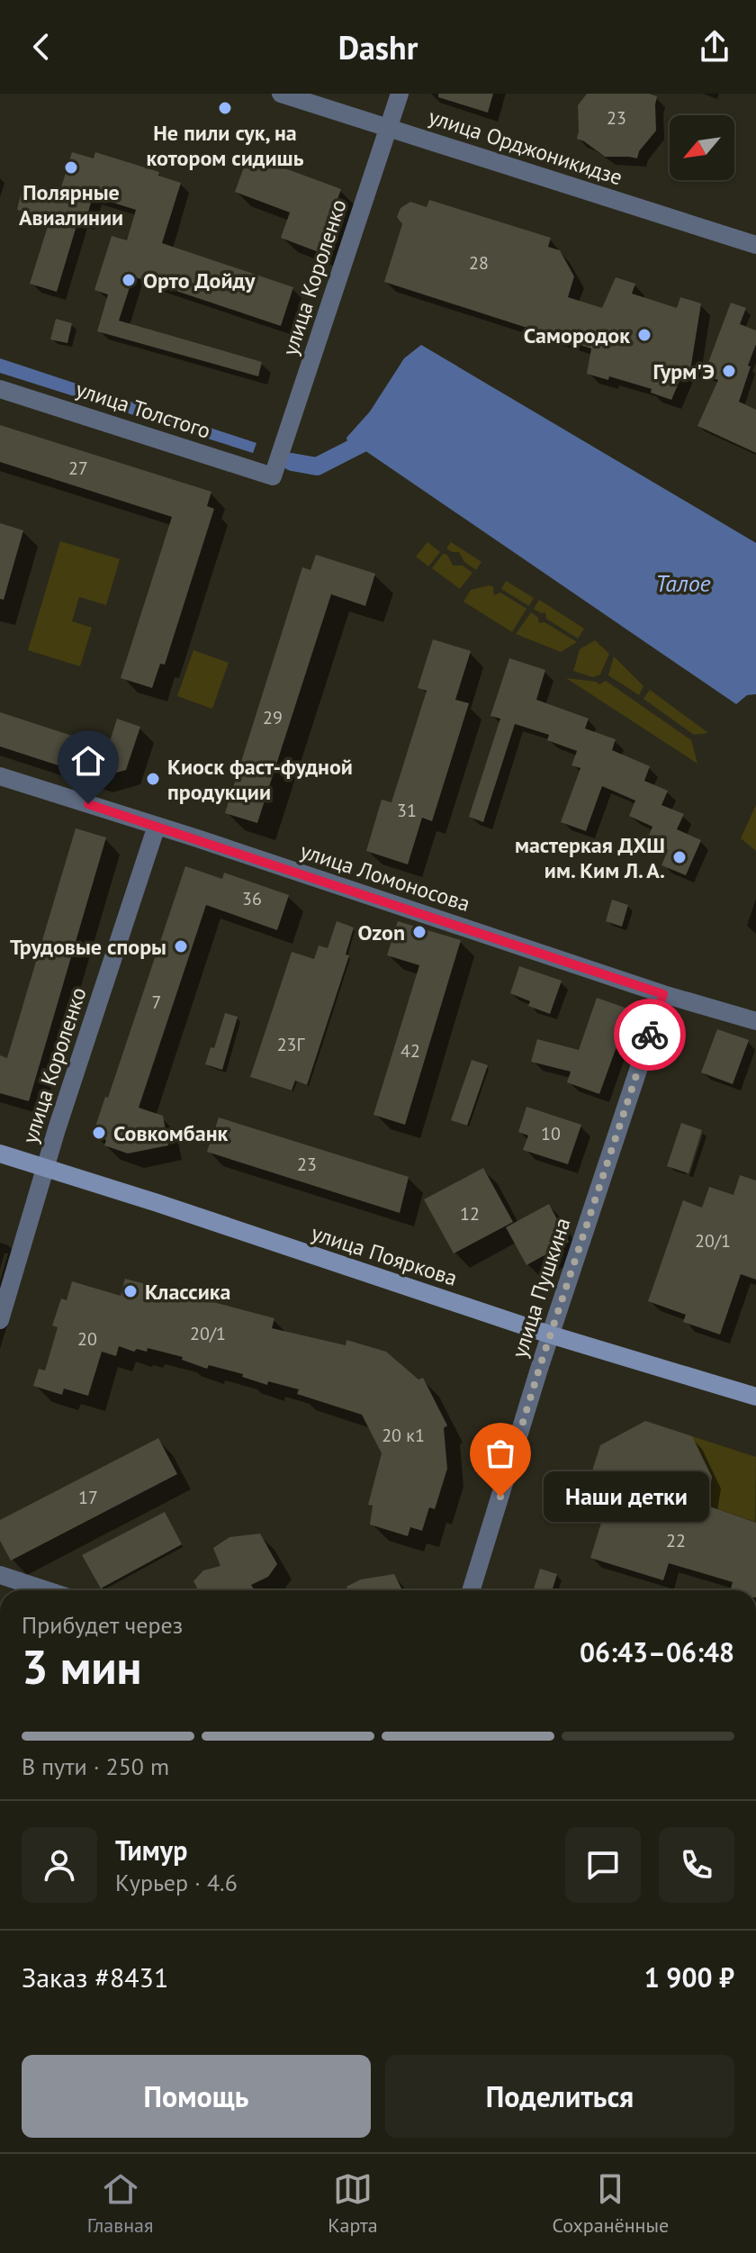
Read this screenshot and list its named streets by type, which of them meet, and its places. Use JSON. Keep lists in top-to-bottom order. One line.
{"streets":{"main road":["улица Пояркова"],"street":["улица Орджоникидзе","улица Короленко","улица Толстого","улица Ломоносова","улица Пушкина"]},"crossings":[["улица Орджоникидзе","улица Короленко"],["улица Короленко","улица Толстого"],["улица Короленко","улица Ломоносова"],["улица Короленко","улица Пояркова"],["улица Ломоносова","улица Пушкина"],["улица Пояркова","улица Пушкина"]],"water":["Талое"],"places":["Не пили сук, на котором сидишь","Полярные Авиалинии","Орто Дойду","Самородок","Гурм'Э","Киоск фаст-фудной продукции","мастеркая ДХШ им. Ким Л. А.","Ozon","Трудовые споры","Совкомбанк","Классика","Наши детки"],"house_numbers":["23","28","27","29","31","36","7","23Г","42","10","23","12","20/1","20/1","20","20 к1","17","22"],"north":"bottom left","page":{"header":"Dashr","bubble":"Наши детки","heading":["3 мин","Прибудет через","06:43–06:48"],"panel":["Тимур","Курьер · 4.6","Заказ #8431","1 900 ₽"],"bar":"В пути · 250 m","buttons":["Помощь","Поделиться"],"tabs":["Главная","Карта","Сохранённые"]}}
